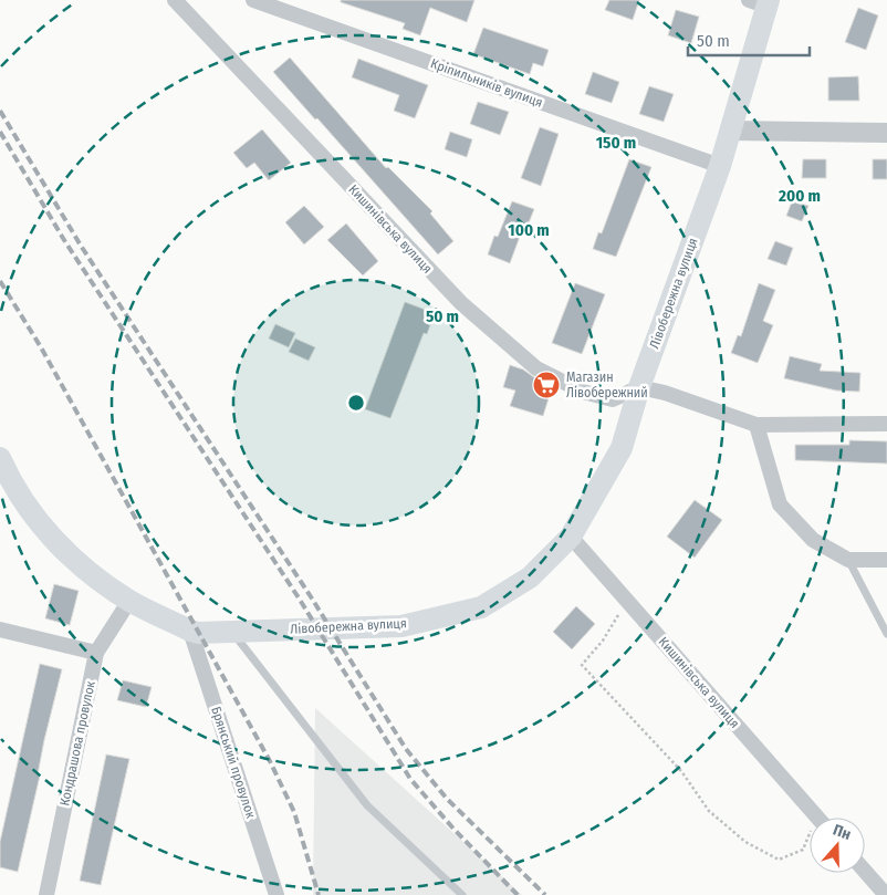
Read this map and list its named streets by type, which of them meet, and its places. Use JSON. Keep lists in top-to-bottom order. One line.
{"streets":{"main road":["Лівобережна вулиця"],"street":["Кріпильників вулиця","Кишинівська вулиця","Кондрашова провулок","Брянський провулок"]},"crossings":[["Кріпильників вулиця","Лівобережна вулиця"],["Кишинівська вулиця","Лівобережна вулиця"],["Лівобережна вулиця","Брянський провулок"]],"places":{"supermarket":["Магазин Лівобережний"]},"scale_bar":"50 m","north":"top","rings":["150 m","200 m","100 m","50 m"]}
